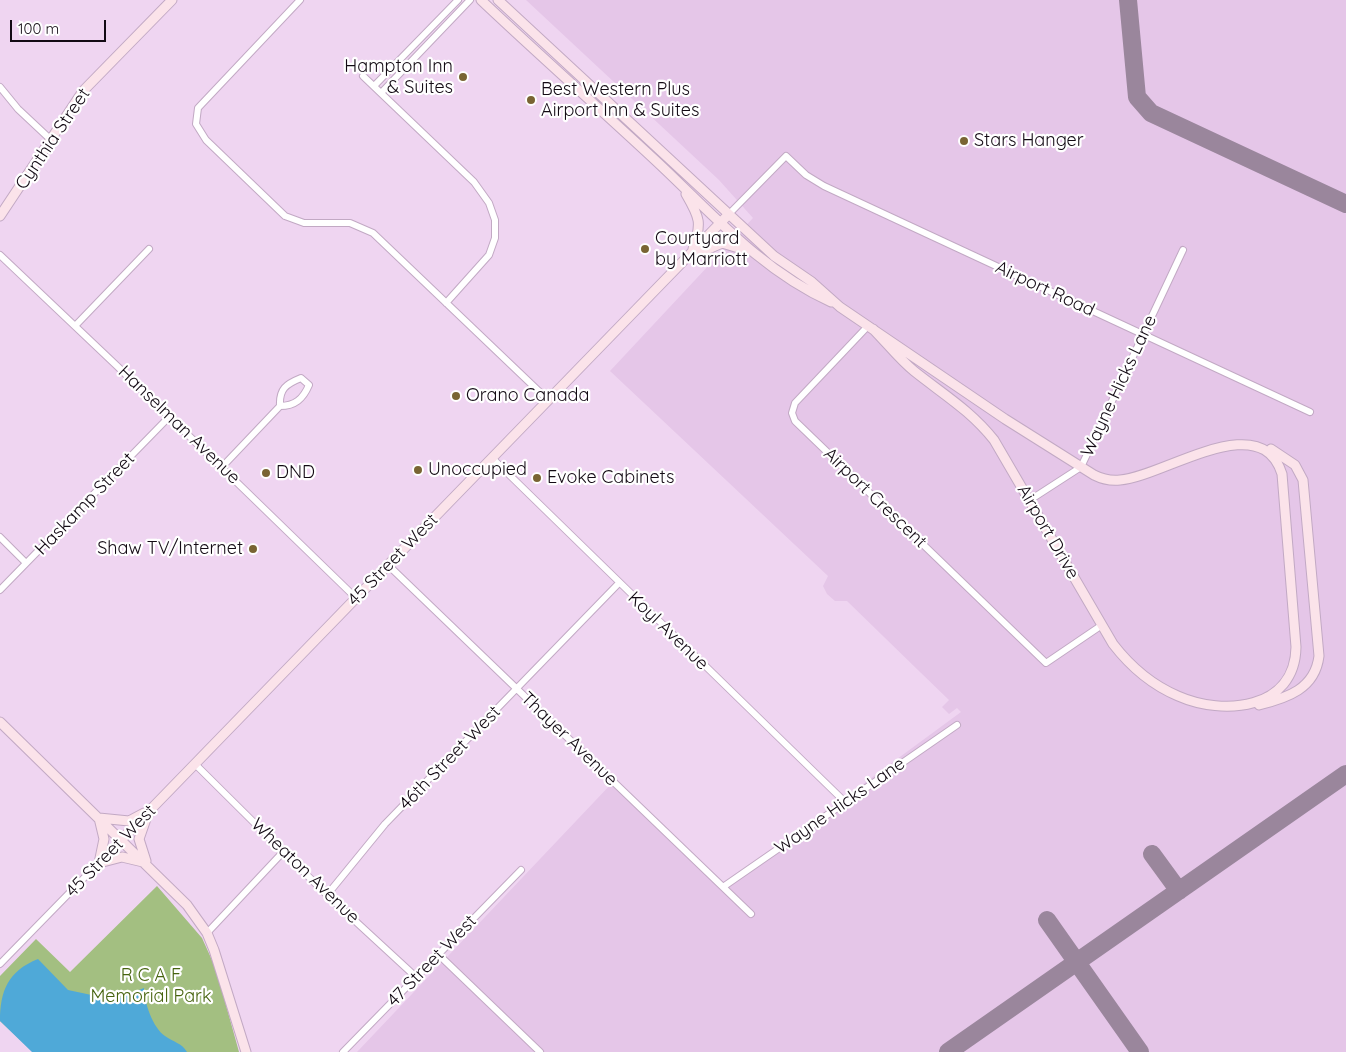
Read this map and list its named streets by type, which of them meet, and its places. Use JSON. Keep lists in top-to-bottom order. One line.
{"streets":{"main road":["Cynthia Street","Airport Drive","45 Street West"],"street":["Airport Road","Wayne Hicks Lane","Hanselman Avenue","Airport Crescent","Haskamp Street","Koyl Avenue","Thayer Avenue","46th Street West","Wheaton Avenue","47 Street West"]},"crossings":[["Airport Road","Wayne Hicks Lane"],["Airport Road","45 Street West"],["Wayne Hicks Lane","Airport Drive"],["Wayne Hicks Lane","Koyl Avenue"],["Wayne Hicks Lane","Thayer Avenue"],["Hanselman Avenue","Haskamp Street"],["Hanselman Avenue","45 Street West"],["Airport Crescent","Airport Drive"],["Airport Drive","45 Street West"],["45 Street West","Koyl Avenue"],["45 Street West","Thayer Avenue"],["45 Street West","Wheaton Avenue"],["Koyl Avenue","46th Street West"],["Thayer Avenue","46th Street West"],["46th Street West","Wheaton Avenue"],["Wheaton Avenue","47 Street West"]],"parks":["R C A F Memorial Park"],"places":["Hampton Inn & Suites","Best Western Plus Airport Inn & Suites","Stars Hanger","Courtyard by Marriott","Orano Canada","Unoccupied","DND","Evoke Cabinets","Shaw TV/Internet"],"scale_bar":"100 m"}
